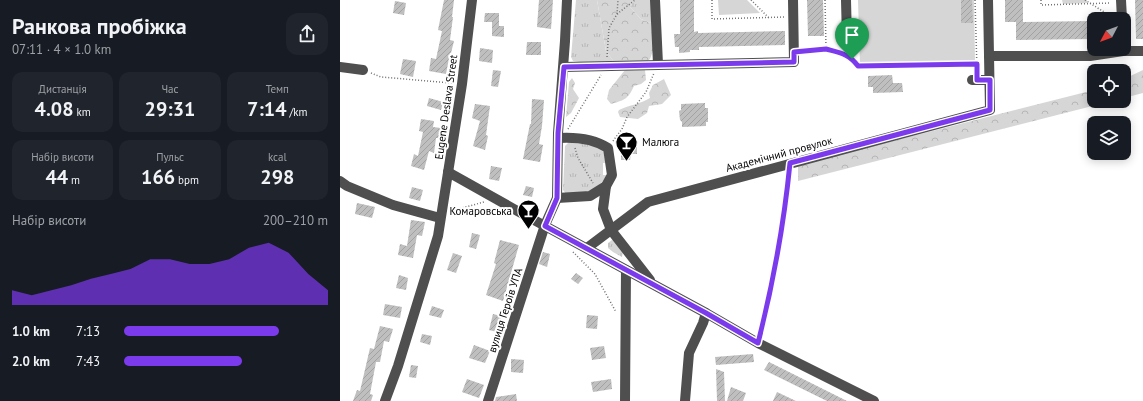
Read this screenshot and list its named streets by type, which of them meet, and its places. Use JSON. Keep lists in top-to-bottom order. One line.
{"streets":{"street":["Eugene Deslava Street","Академічний провулок","вулиця Героїв УПА"]},"places":{"bar":["Малюга","Комаровська"]},"north":"bottom left","page":{"heading":["Ранкова пробіжка","07:11 · 4 × 1.0 km"],"stats":[["Дистанція","4.08 km"],["Час","29:31"],["Темп","7:14 /km"],["Набір висоти","44 m"],["Пульс","166 bpm"],["kcal","298"]],"chart":["Набір висоти","200–210 m"],"list":[{"name":"1.0 km","note":"7:13"},{"name":"2.0 km","note":"7:43"}]}}
